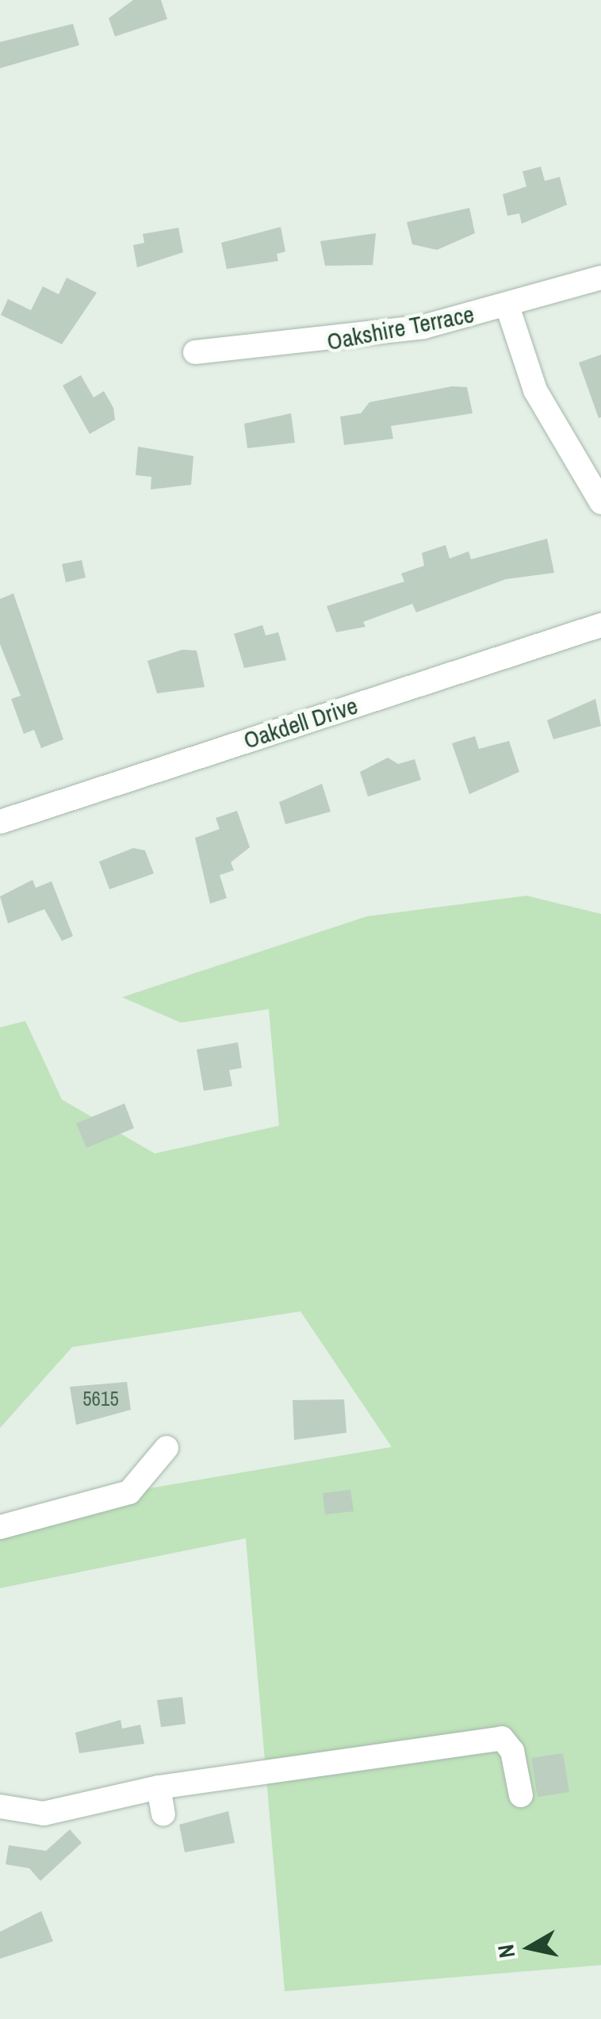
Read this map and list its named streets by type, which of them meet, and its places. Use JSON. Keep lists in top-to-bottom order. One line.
{"streets":{"street":["Oakshire Terrace","Oakdell Drive"]},"house_numbers":["5615"],"north":"left"}
